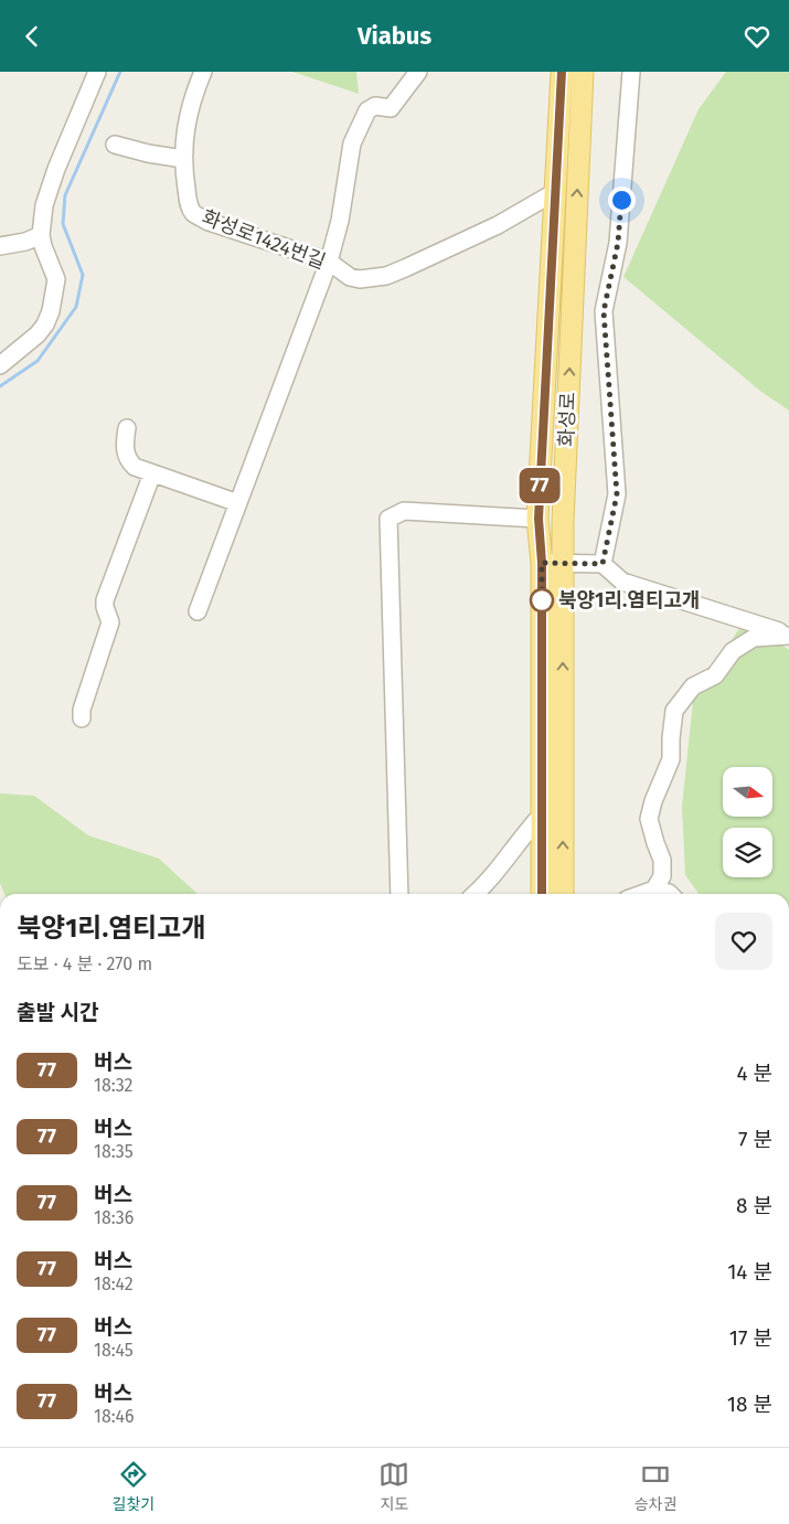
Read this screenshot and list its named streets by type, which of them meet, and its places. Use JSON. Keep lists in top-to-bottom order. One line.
{"streets":{"main road":["화성로"],"street":["화성로1424번길"]},"crossings":[["화성로1424번길","화성로"]],"places":["북양1리.염티고개"],"lines":["bus line 77"],"north":"right","page":{"header":"Viabus","on_map":"77","heading":[["북양1리.염티고개","도보 · 4 분 · 270 m"],"출발 시간"],"list":[{"mark":"77","name":"버스","note":"18:32","value":"4 분"},{"mark":"77","name":"버스","note":"18:35","value":"7 분"},{"mark":"77","name":"버스","note":"18:36","value":"8 분"},{"mark":"77","name":"버스","note":"18:42","value":"14 분"},{"mark":"77","name":"버스","note":"18:45","value":"17 분"},{"mark":"77","name":"버스","note":"18:46","value":"18 분"}],"tabs":["길찾기","지도","승차권"]}}
